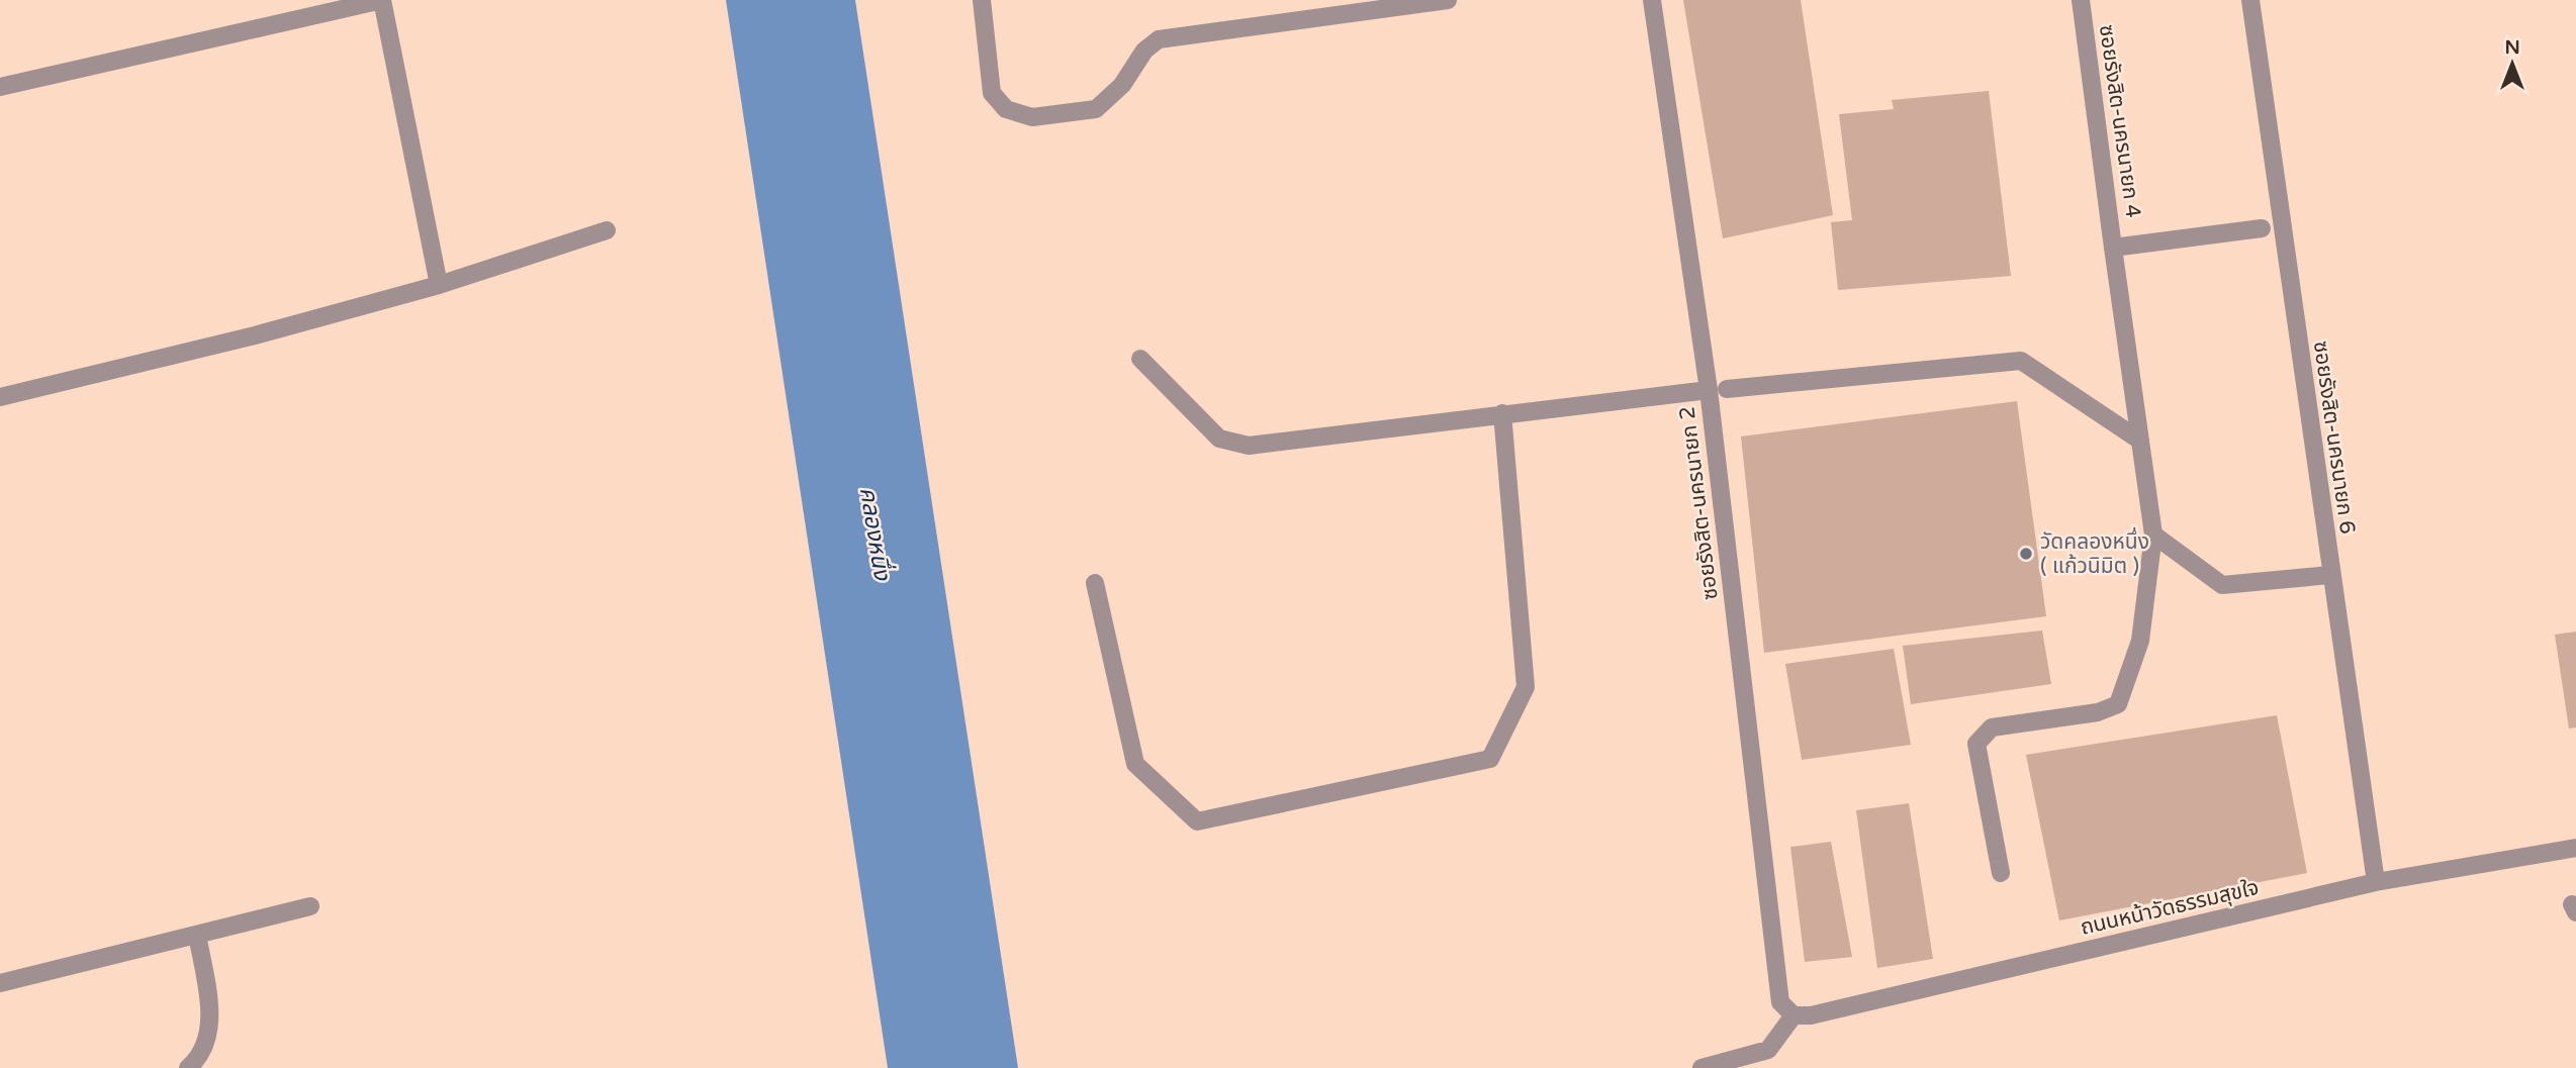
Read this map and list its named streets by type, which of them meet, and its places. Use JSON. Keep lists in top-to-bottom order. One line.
{"streets":{"street":["ซอยรังสิต-นครนายก 4","ซอยรังสิต-นครนายก 6","ซอยรังสิต-นครนายก 2","ถนนหน้าวัดธรรมสุขใจ"]},"crossings":[["ซอยรังสิต-นครนายก 6","ถนนหน้าวัดธรรมสุขใจ"],["ซอยรังสิต-นครนายก 2","ถนนหน้าวัดธรรมสุขใจ"]],"water":["คลองหนึ่ง"],"places":["วัดคลองหนึ่ง ( แก้วนิมิต )"],"north":"top"}
